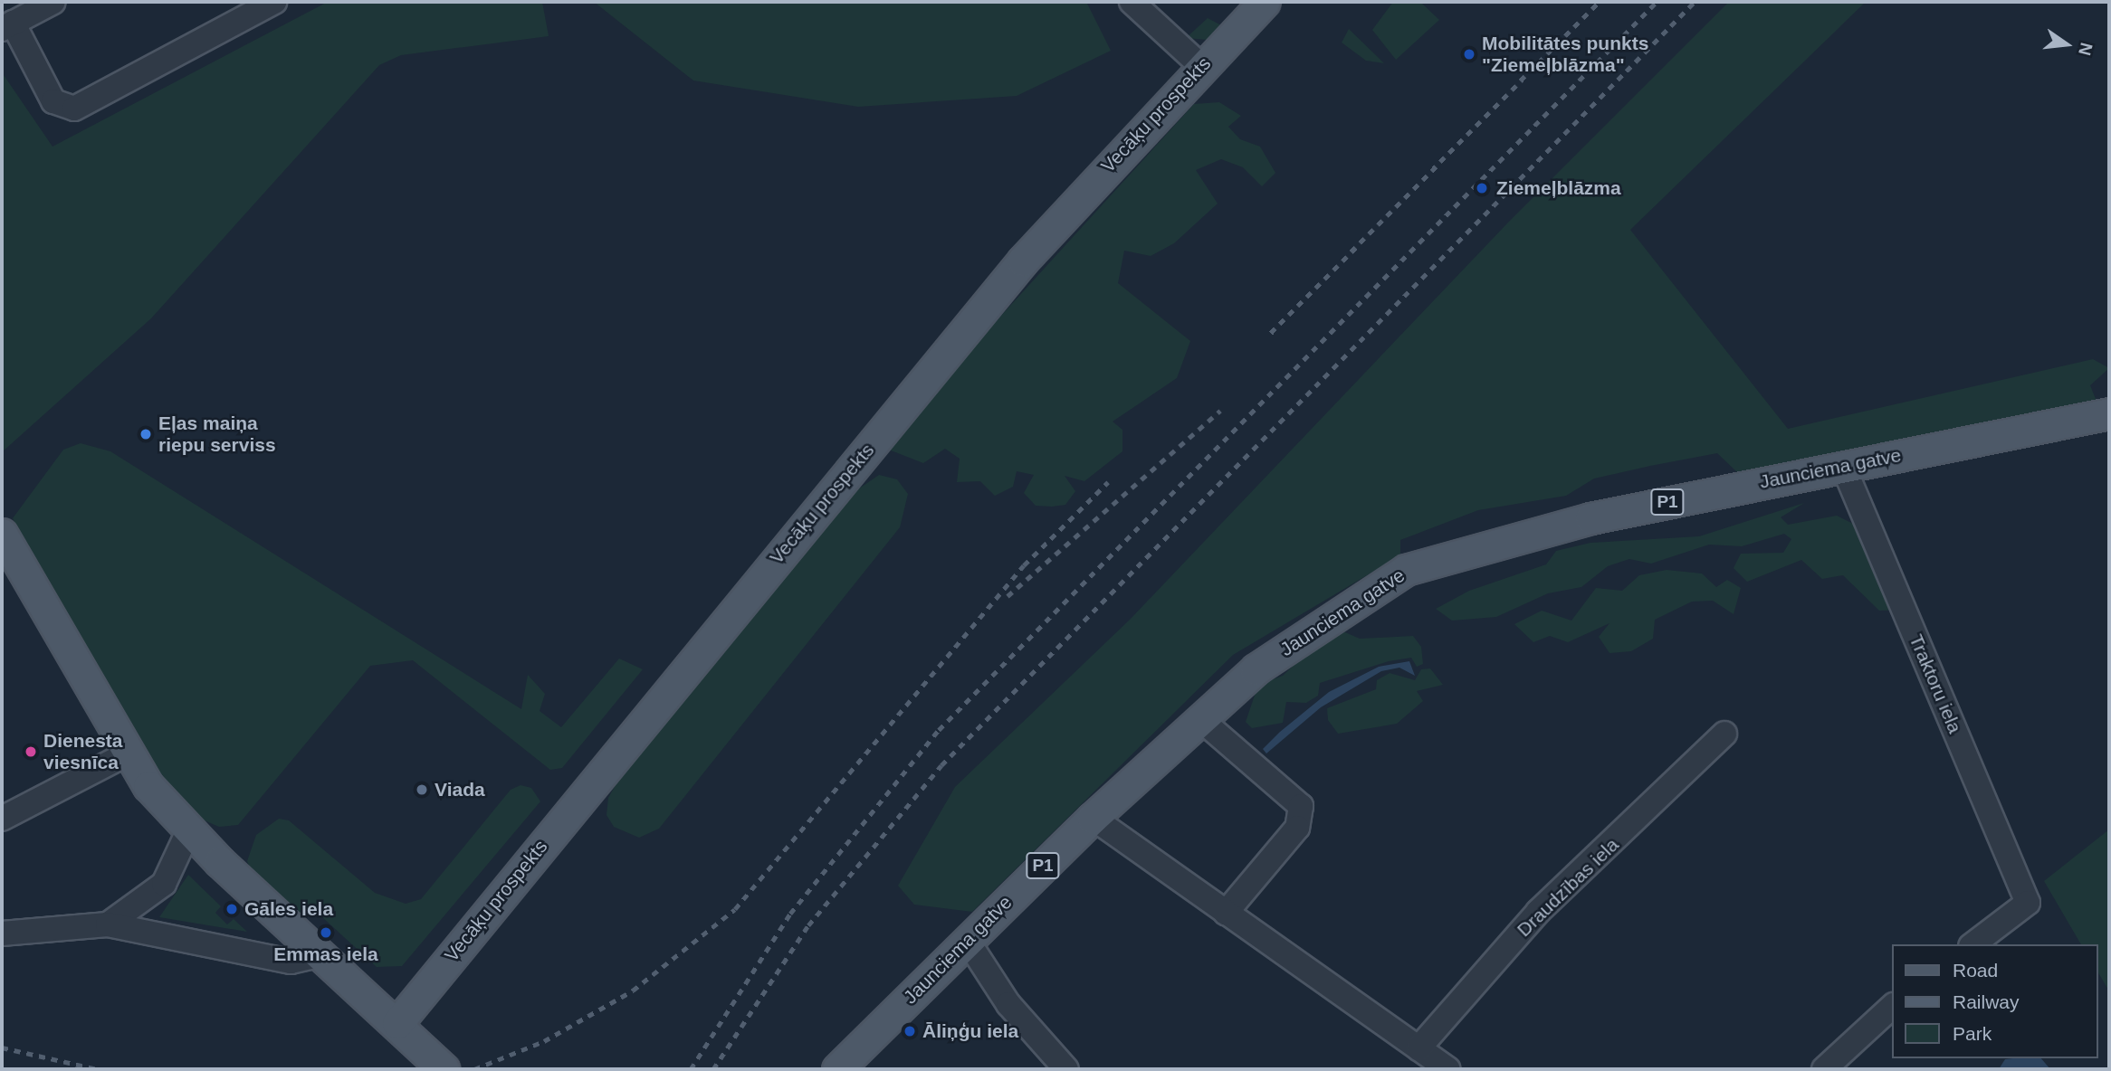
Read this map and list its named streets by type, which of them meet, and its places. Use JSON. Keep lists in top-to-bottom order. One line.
{"streets":{"main road":["Vecāķu prospekts","Jaunciema gatve","P1"],"street":["Traktoru iela","Draudzības iela"]},"crossings":[["Jaunciema gatve","Traktoru iela"]],"places":["Mobilitātes punkts \"Ziemeļblāzma\"","Ziemeļblāzma","Eļas maiņa riepu serviss","Dienesta viesnīca","Viada","Gāles iela","Emmas iela","Āliņģu iela"],"legend":["Road","Railway","Park"],"north":"right"}
